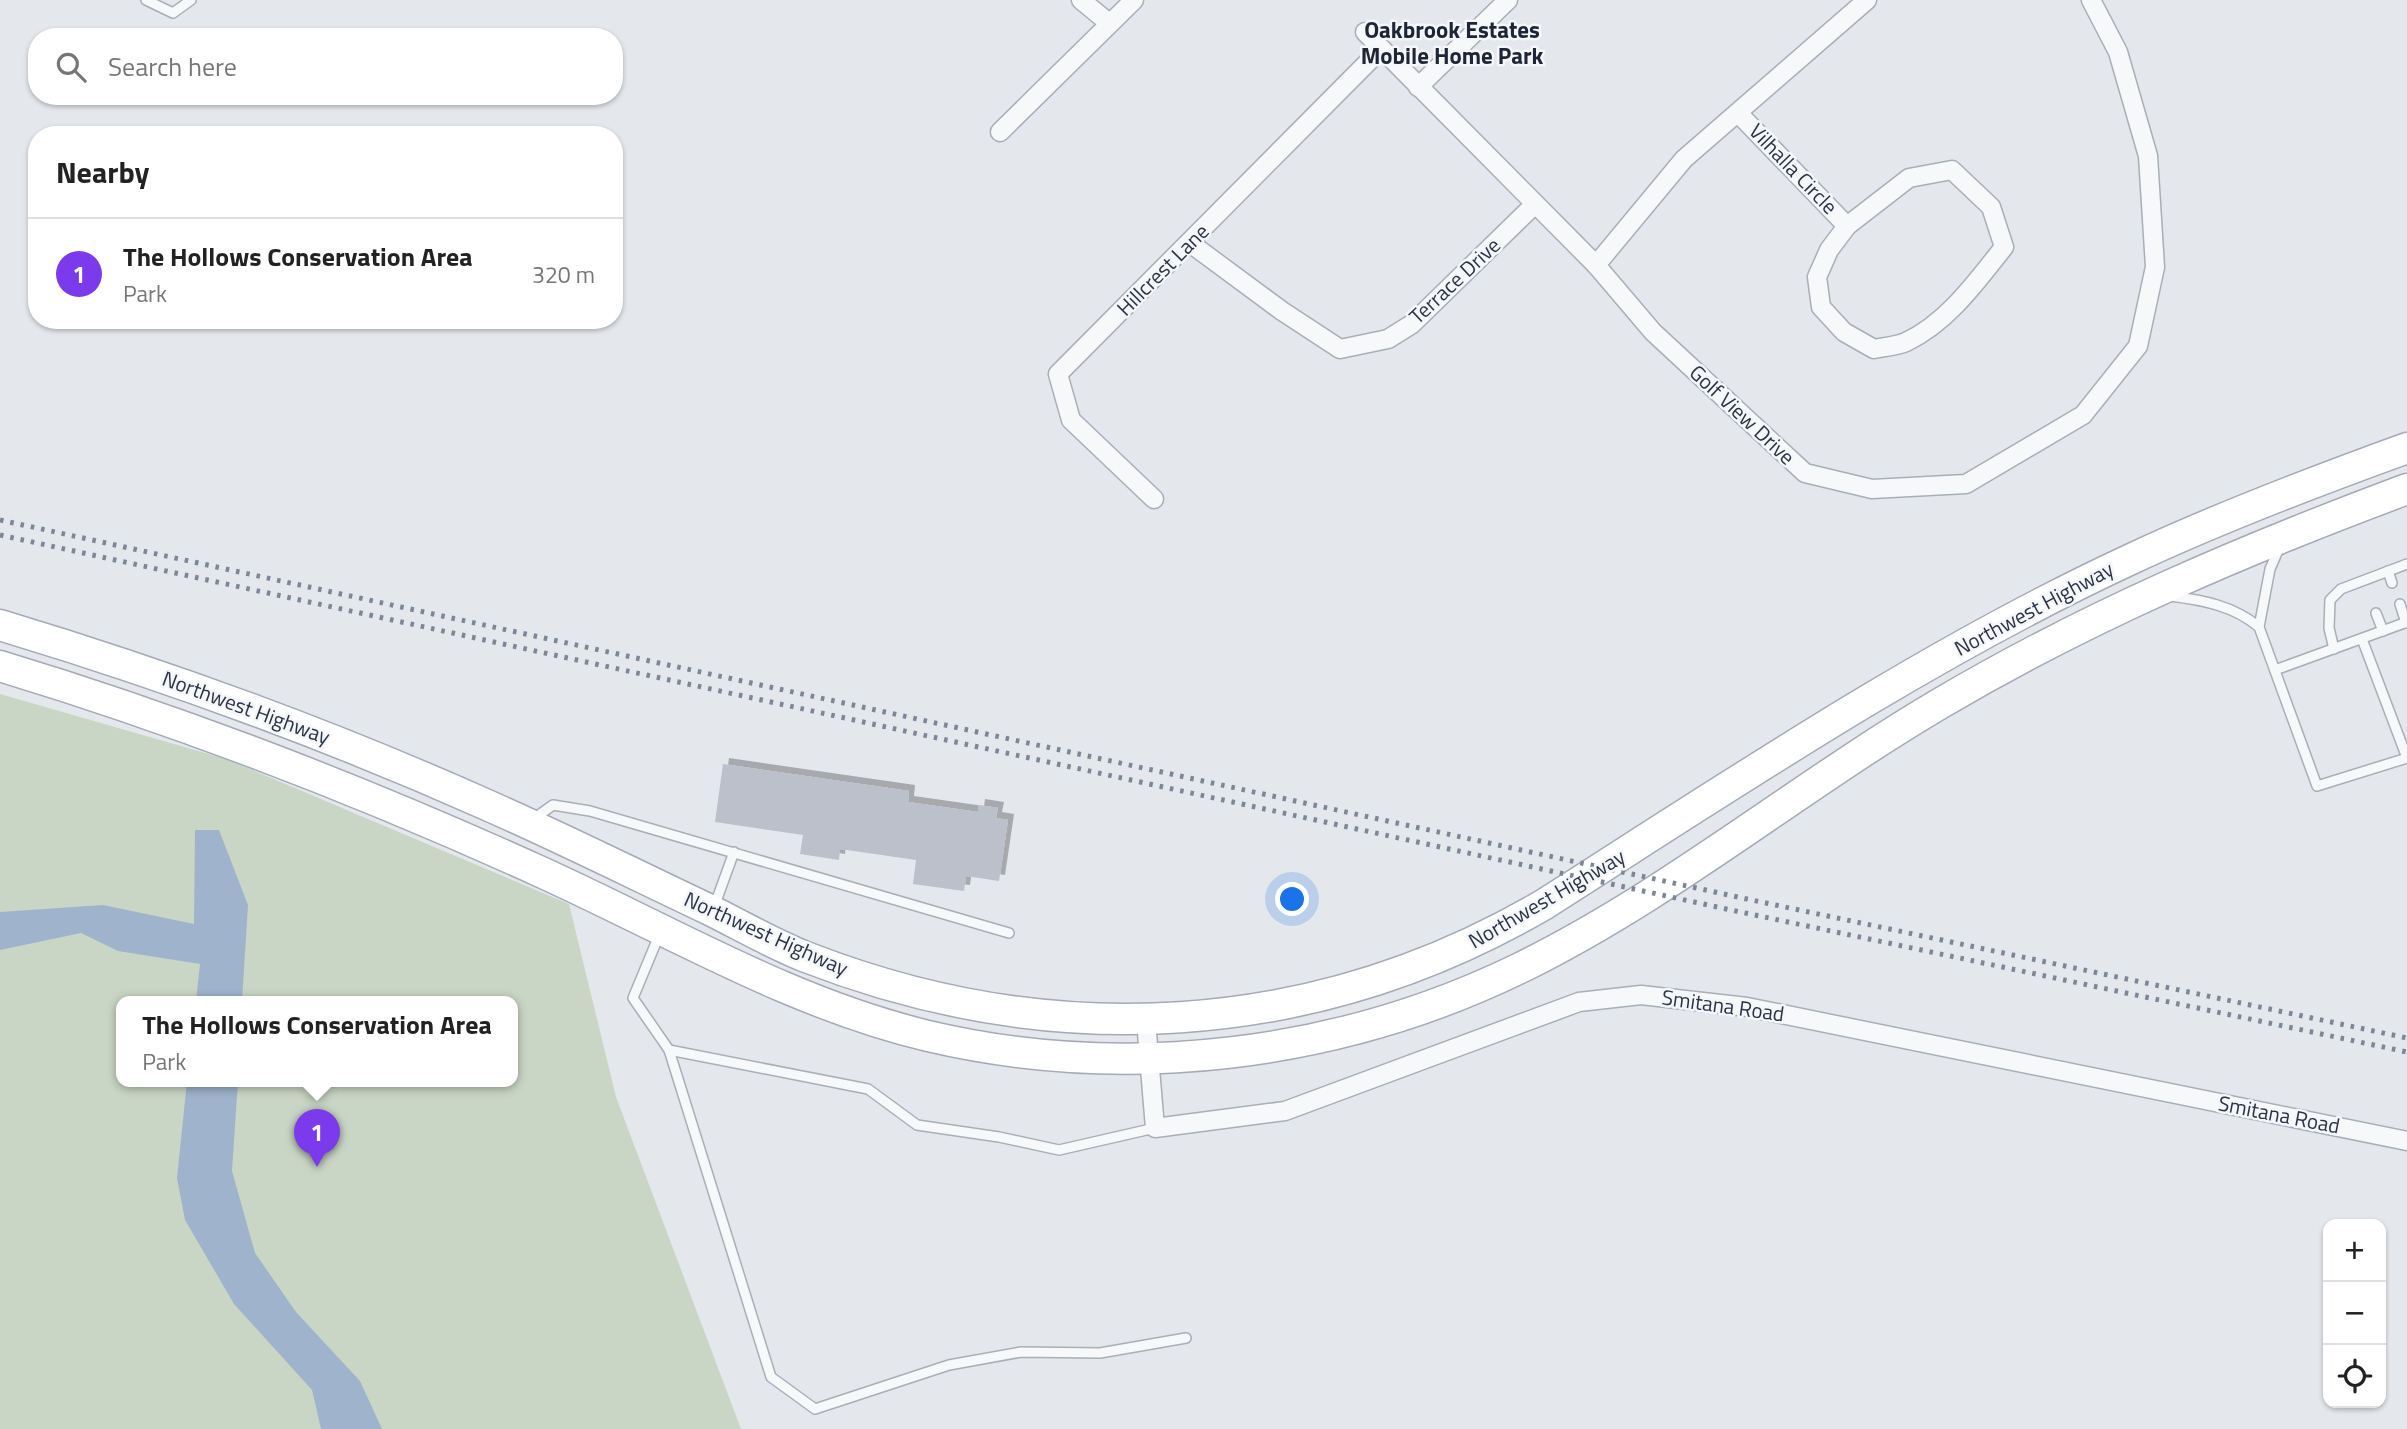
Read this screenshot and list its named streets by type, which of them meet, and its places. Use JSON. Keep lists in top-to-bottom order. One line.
{"streets":{"main road":["Northwest Highway"],"street":["Vilhalla Circle","Hillcrest Lane","Terrace Drive","Golf View Drive","Smitana Road"]},"crossings":[["Hillcrest Lane","Terrace Drive"],["Hillcrest Lane","Golf View Drive"],["Terrace Drive","Golf View Drive"]],"districts":["Oakbrook Estates Mobile Home Park"],"page":{"search":"Search here","heading":"Nearby","list":[{"mark":"1","name":"The Hollows Conservation Area","note":"Park","value":"320 m"}],"popup":["The Hollows Conservation Area","Park"],"pins":"1","map_buttons":["+","−"]}}
